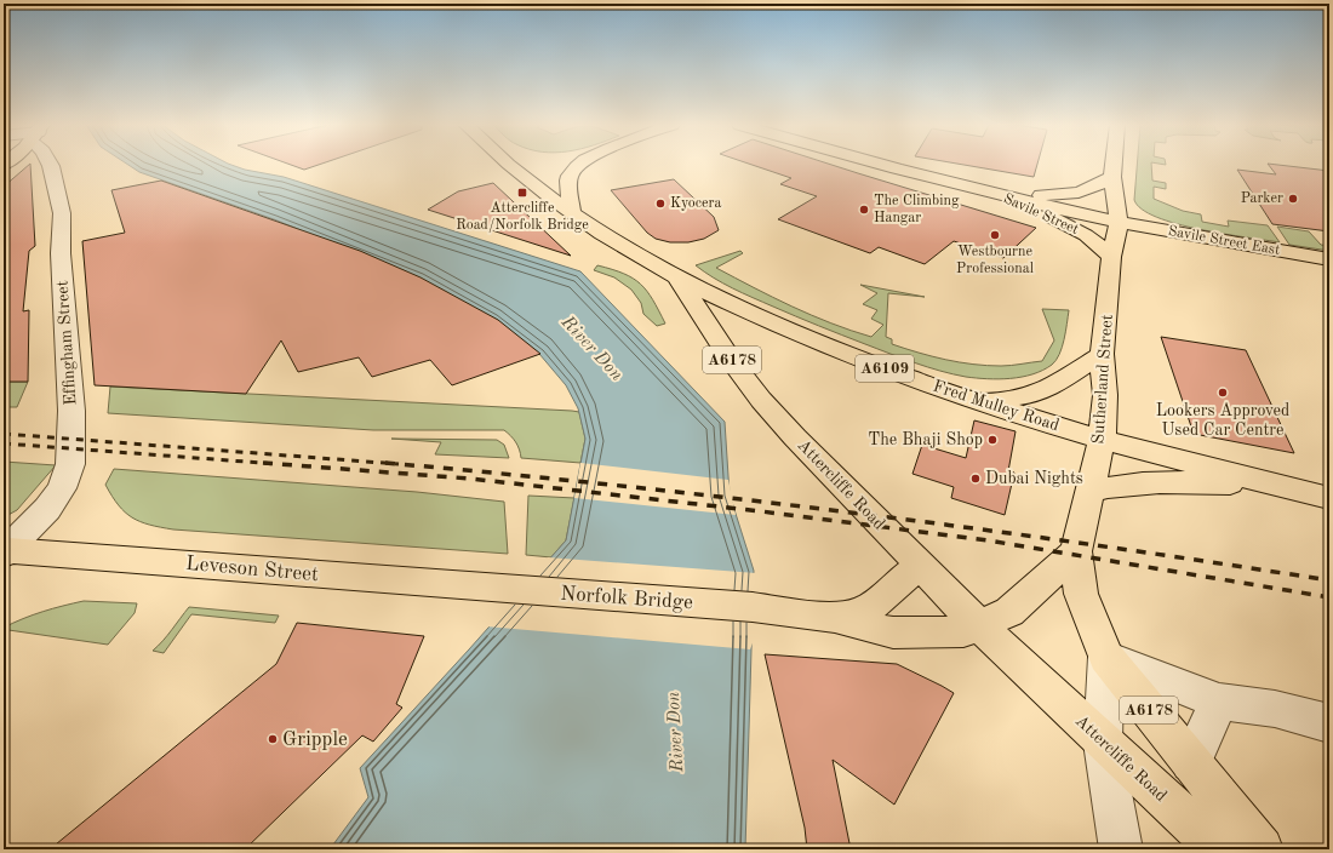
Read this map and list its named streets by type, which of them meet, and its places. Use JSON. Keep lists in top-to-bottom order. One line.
{"streets":{"main road":["Savile Street","Savile Street East","A6178","A6109","Sutherland Street","Fred Mulley Road","Attercliffe Road","Leveson Street","Norfolk Bridge"],"street":["Effingham Street"]},"crossings":[["Savile Street","Savile Street East"],["Savile Street","Sutherland Street"],["Savile Street East","Sutherland Street"],["Effingham Street","Leveson Street"],["Sutherland Street","Fred Mulley Road"],["Sutherland Street","Attercliffe Road"],["Fred Mulley Road","Attercliffe Road"],["Leveson Street","Norfolk Bridge"]],"water":["River Don"],"places":{"transit":["Attercliffe Road/Norfolk Bridge"],"other":["Parker","Kyocera","The Climbing Hangar","Westbourne Professional","Lookers Approved Used Car Centre","The Bhaji Shop","Dubai Nights","Gripple"]}}
